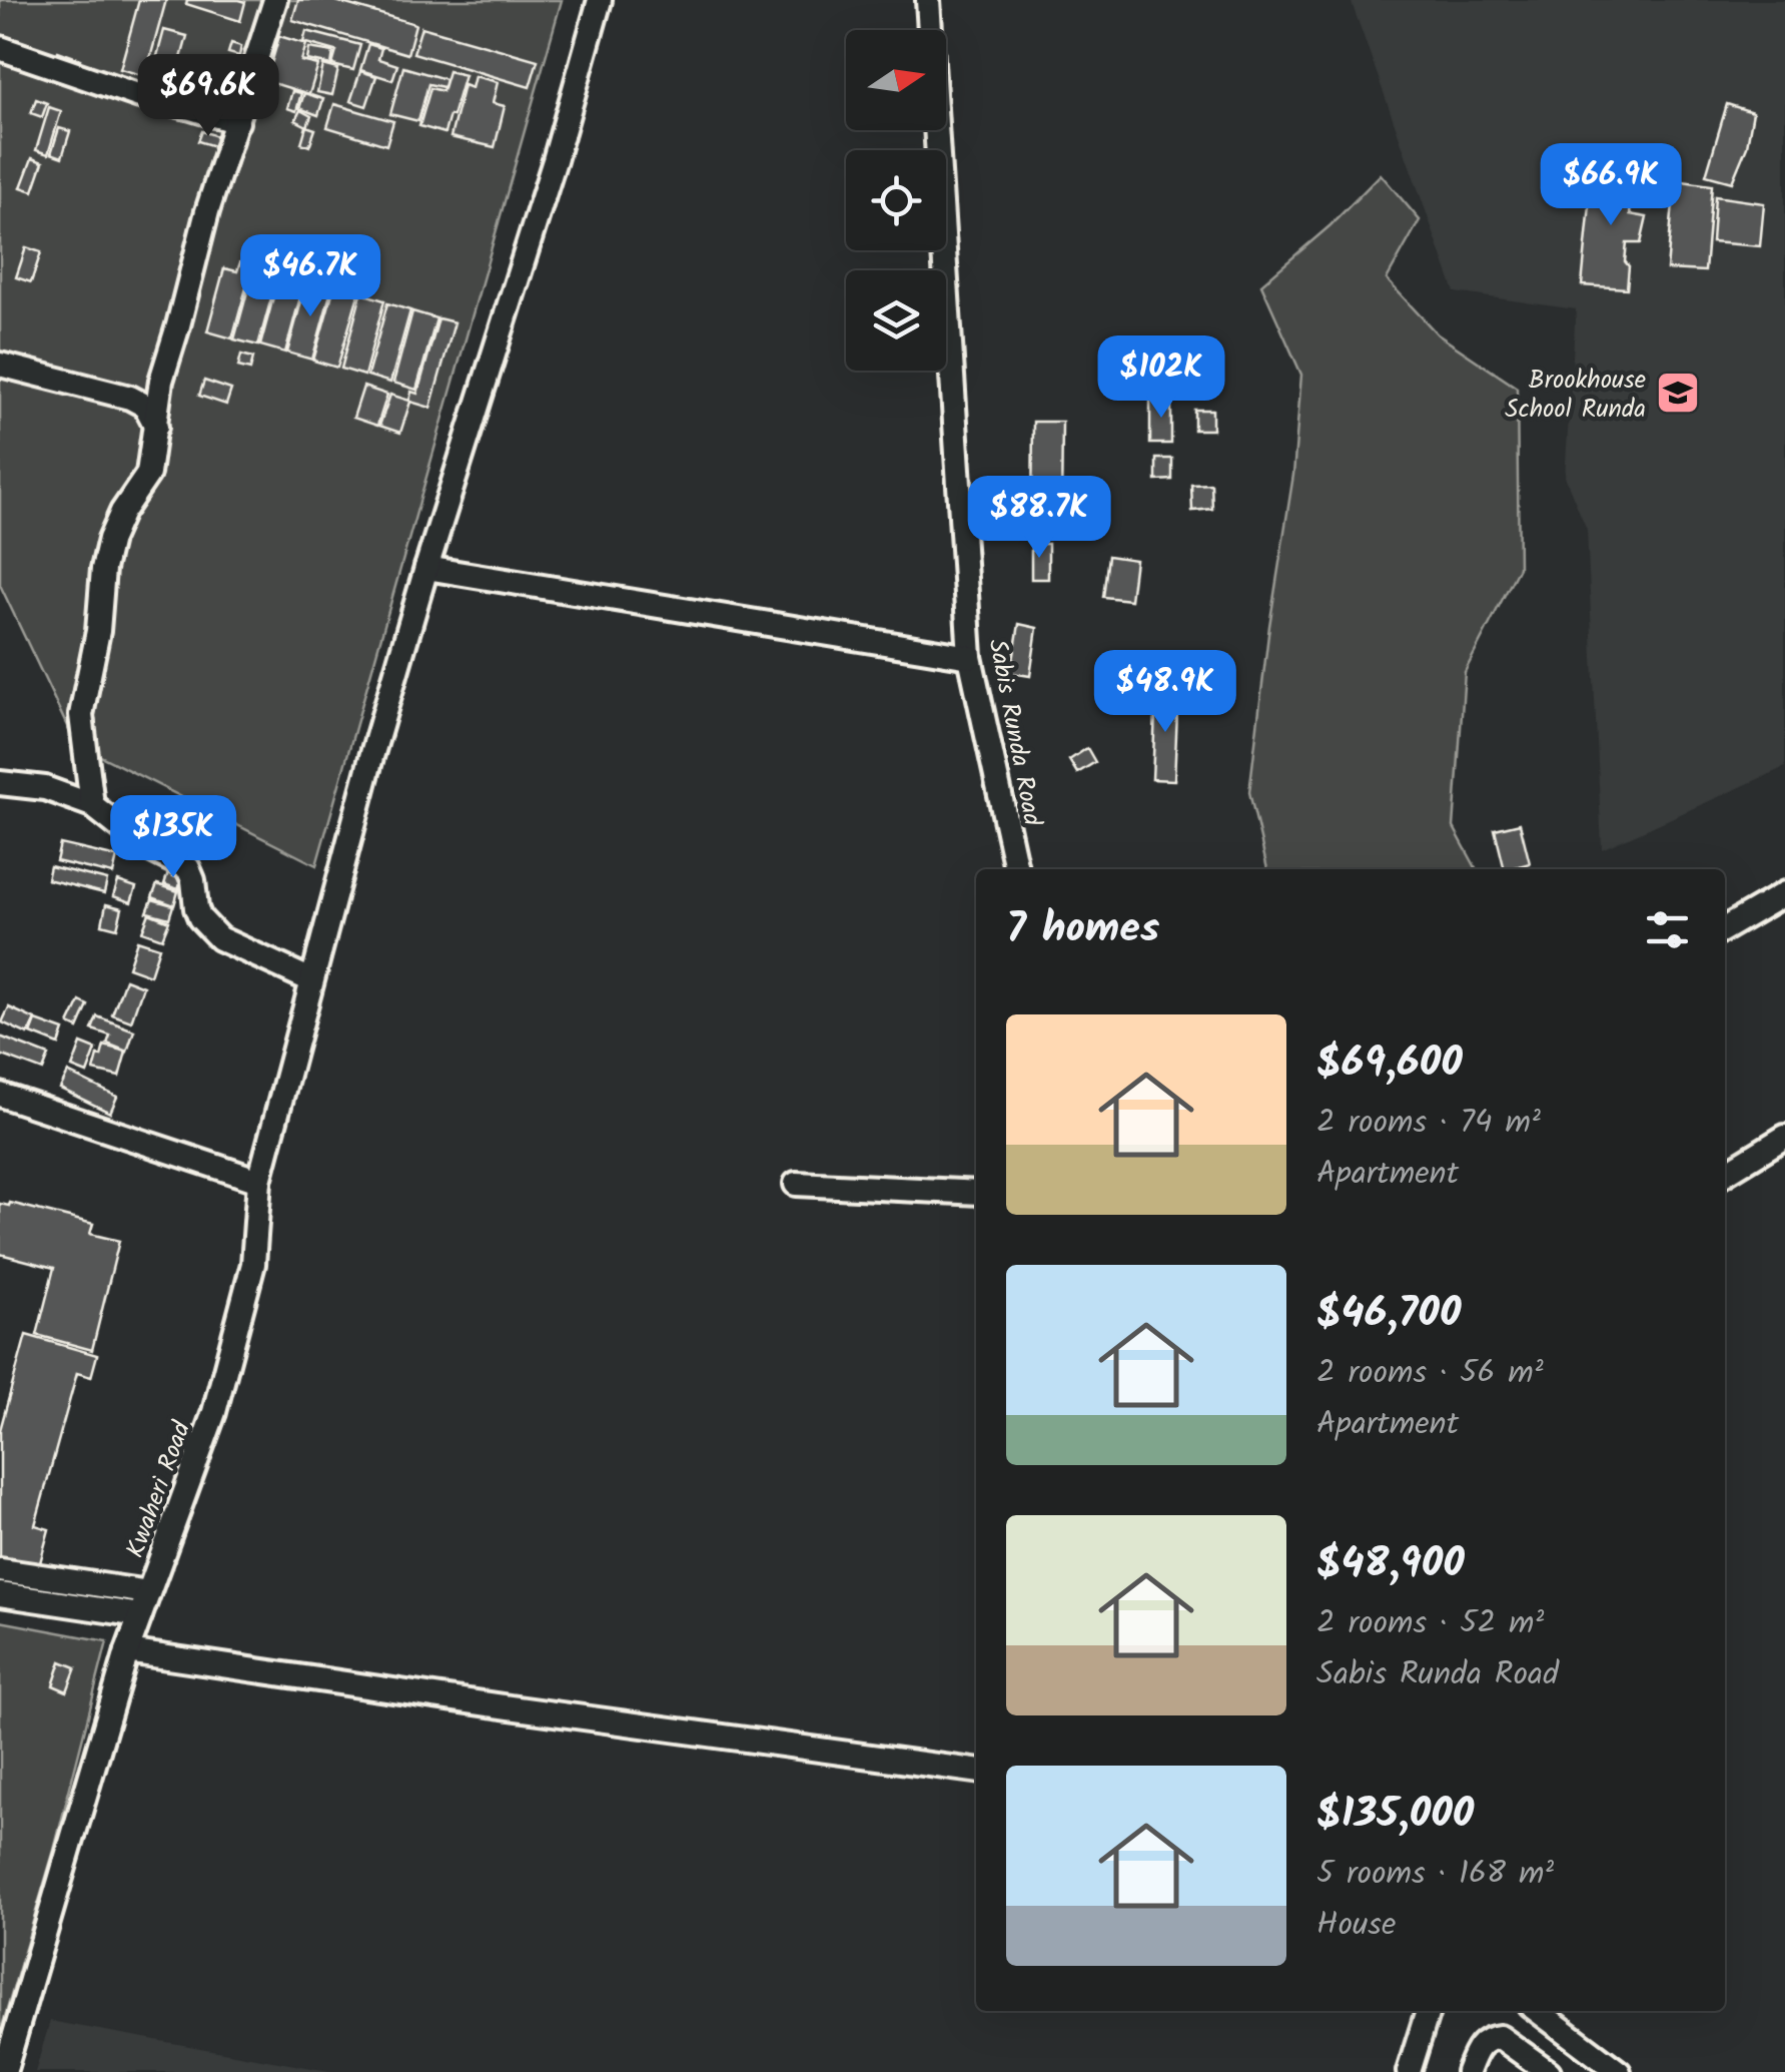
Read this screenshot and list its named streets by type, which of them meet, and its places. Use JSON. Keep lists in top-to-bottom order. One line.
{"streets":{"street":["Sabis Runda Road","Kwaheri Road"]},"places":{"school or university":["Brookhouse School Runda"]},"north":"right","page":{"price":["$69.6K","$66.9K","$46.7K","$102K","$88.7K","$48.9K","$135K"],"heading":"7 homes","list":[{"name":"$69,600","note":"2 rooms · 74 m² · Apartment"},{"name":"$46,700","note":"2 rooms · 56 m² · Apartment"},{"name":"$48,900","note":"2 rooms · 52 m² · Sabis Runda Road"},{"name":"$135,000","note":"5 rooms · 168 m² · House"}]}}
